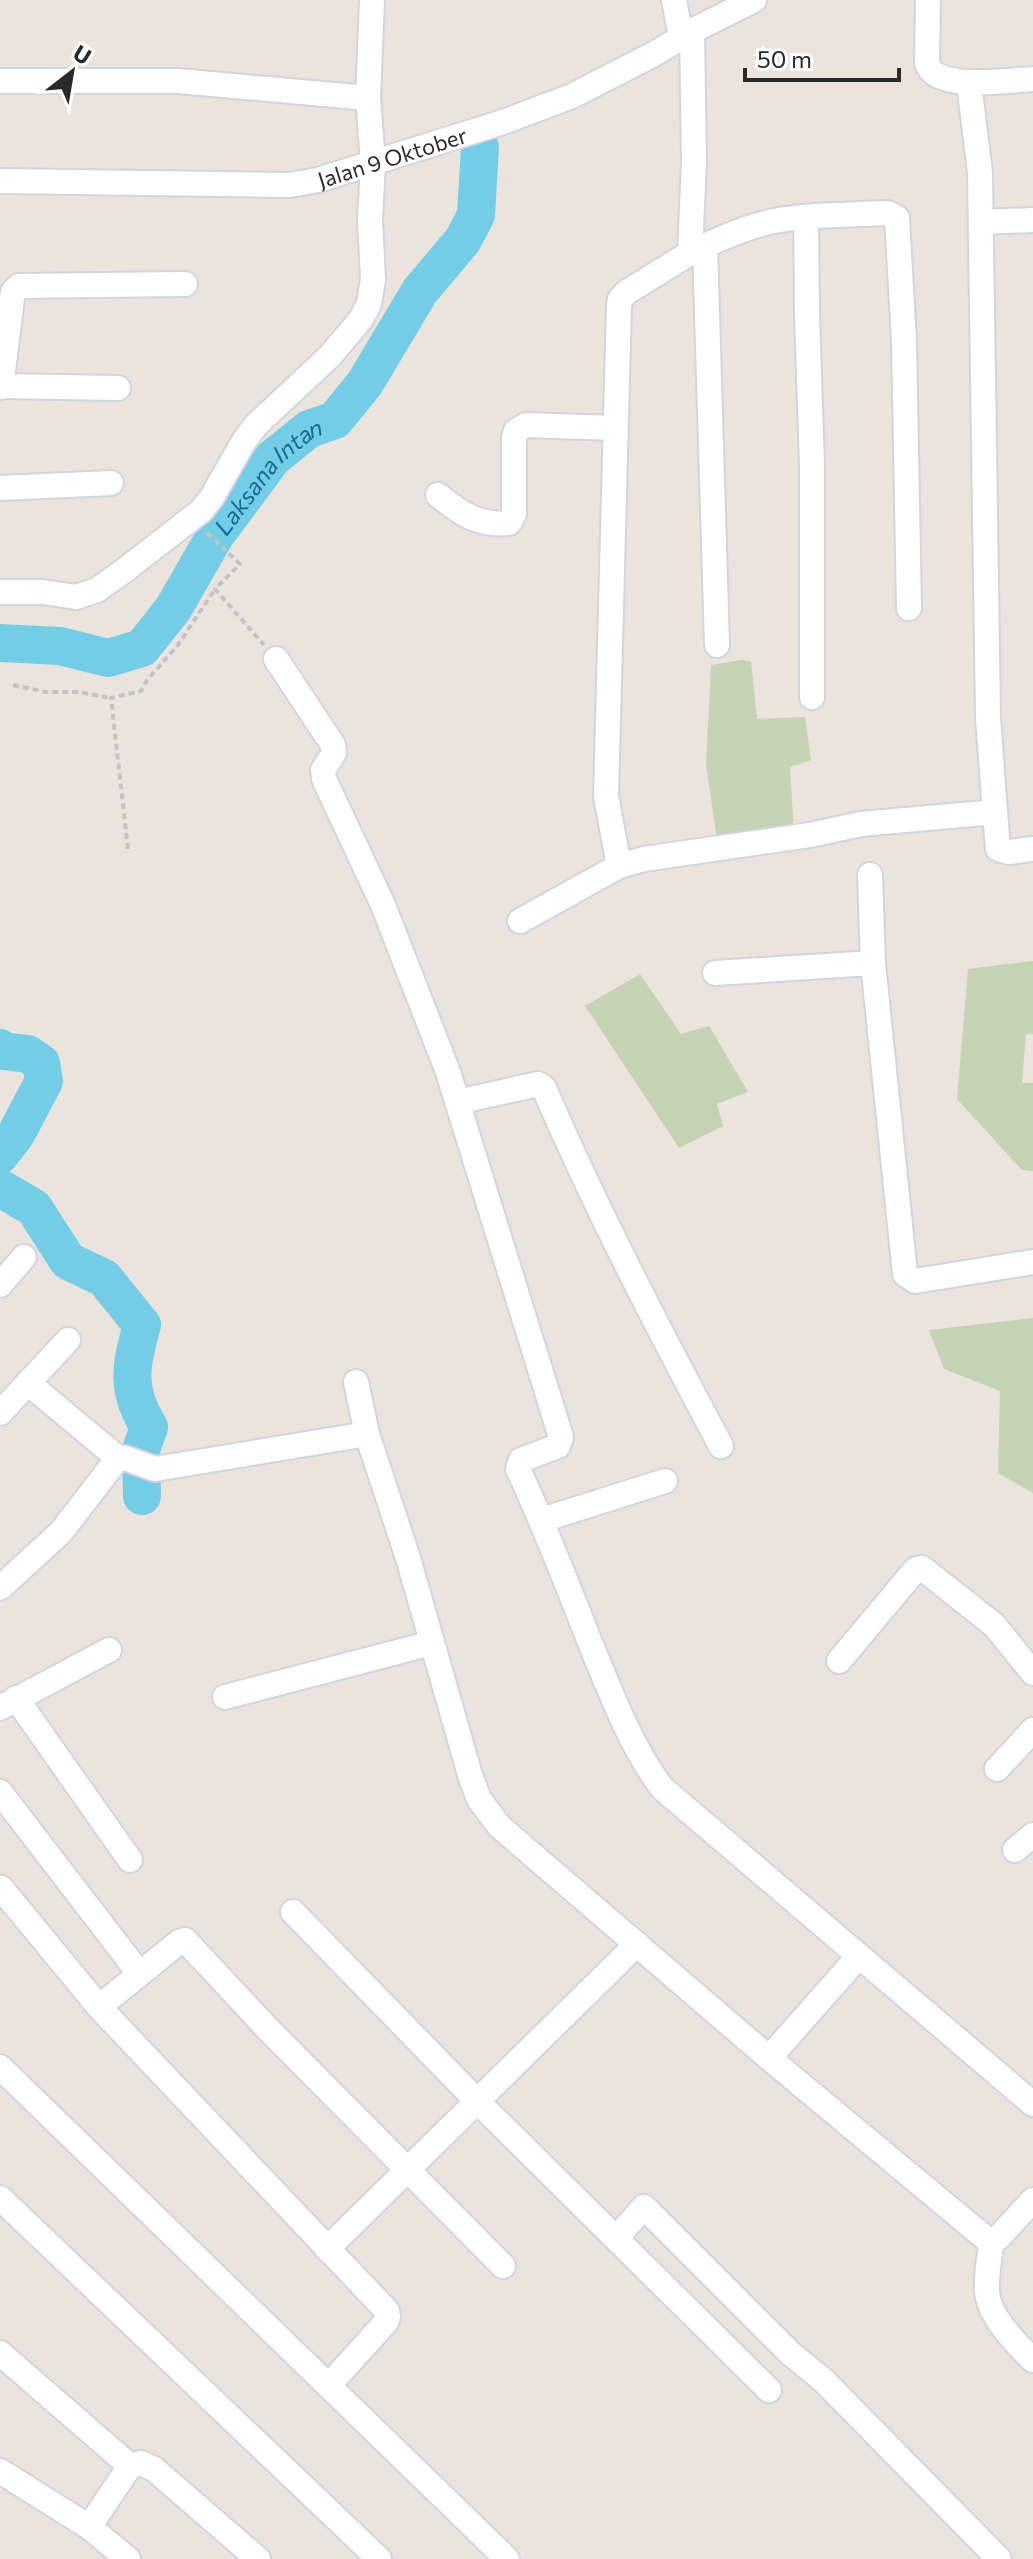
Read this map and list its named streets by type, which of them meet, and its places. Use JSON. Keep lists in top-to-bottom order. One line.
{"streets":{"street":["Jalan 9 Oktober"]},"water":["Laksana Intan"],"scale_bar":"50 m","north":"top right"}
